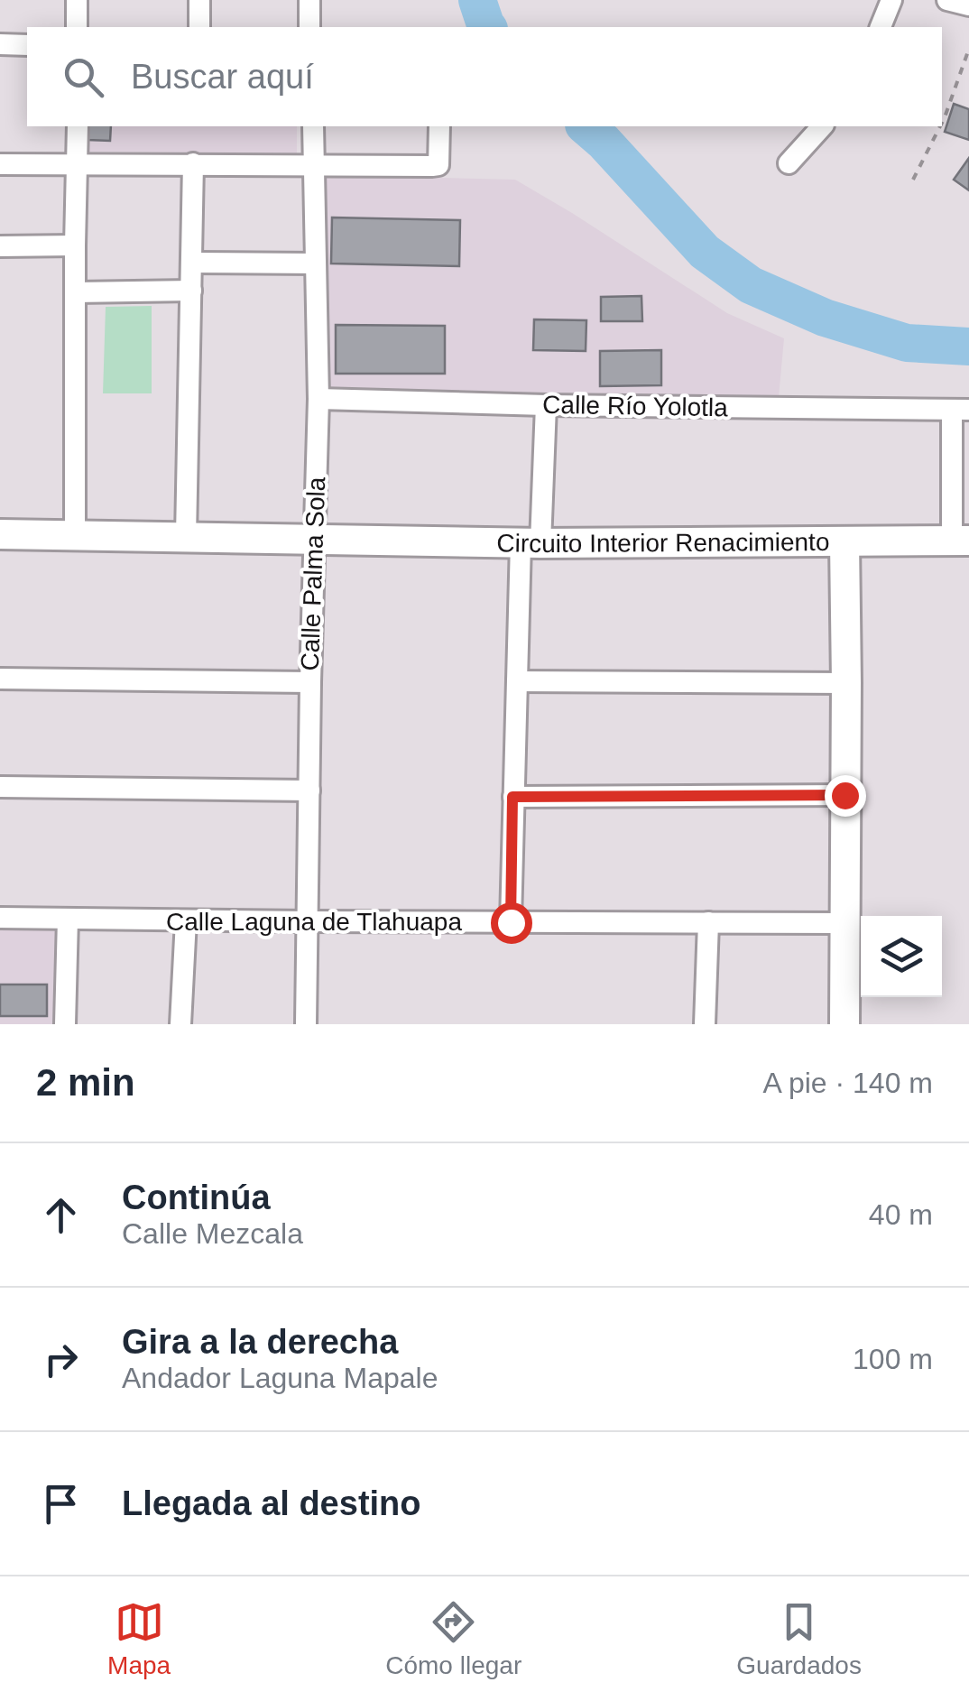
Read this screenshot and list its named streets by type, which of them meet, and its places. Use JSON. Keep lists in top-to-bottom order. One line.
{"streets":{"main road":["Circuito Interior Renacimiento"],"street":["Calle Río Yolotla","Calle Palma Sola","Calle Laguna de Tlahuapa"]},"crossings":[["Calle Río Yolotla","Calle Palma Sola"],["Circuito Interior Renacimiento","Calle Palma Sola"],["Circuito Interior Renacimiento","Calle Laguna de Tlahuapa"],["Calle Palma Sola","Calle Laguna de Tlahuapa"]],"page":{"search":"Buscar aquí","heading":["2 min","A pie · 140 m"],"list":[["Continúa","Calle Mezcala","40 m"],["Gira a la derecha","Andador Laguna Mapale","100 m"],"Llegada al destino"],"nav":["Mapa","Cómo llegar","Guardados"]}}
